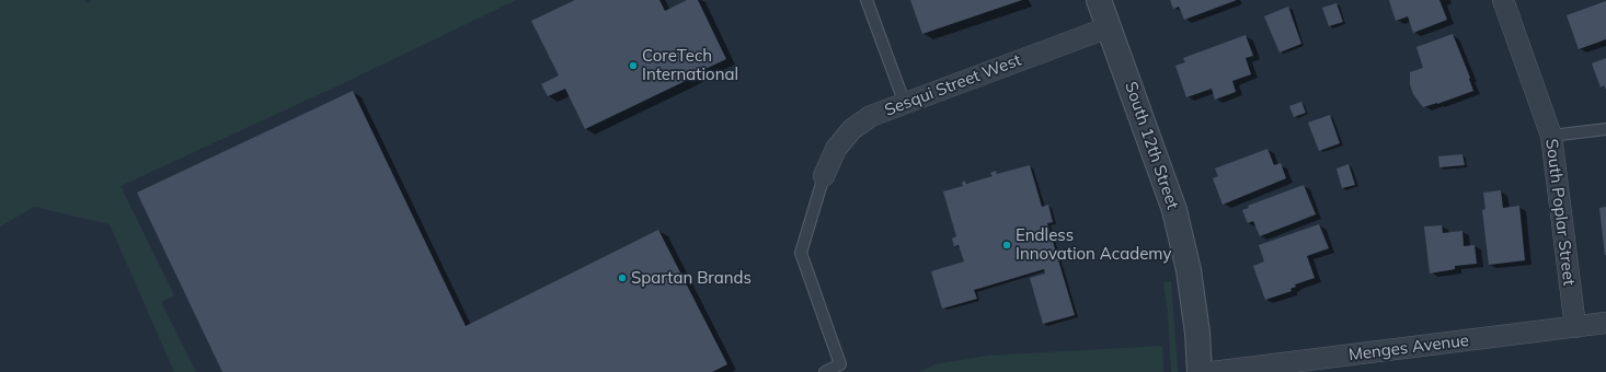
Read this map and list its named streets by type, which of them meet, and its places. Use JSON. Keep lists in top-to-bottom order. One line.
{"streets":{"street":["Sesqui Street West","South 12th Street","South Poplar Street","Menges Avenue"]},"crossings":[["Sesqui Street West","South 12th Street"],["South Poplar Street","Menges Avenue"]],"places":["CoreTech International","Endless Innovation Academy","Spartan Brands"]}
